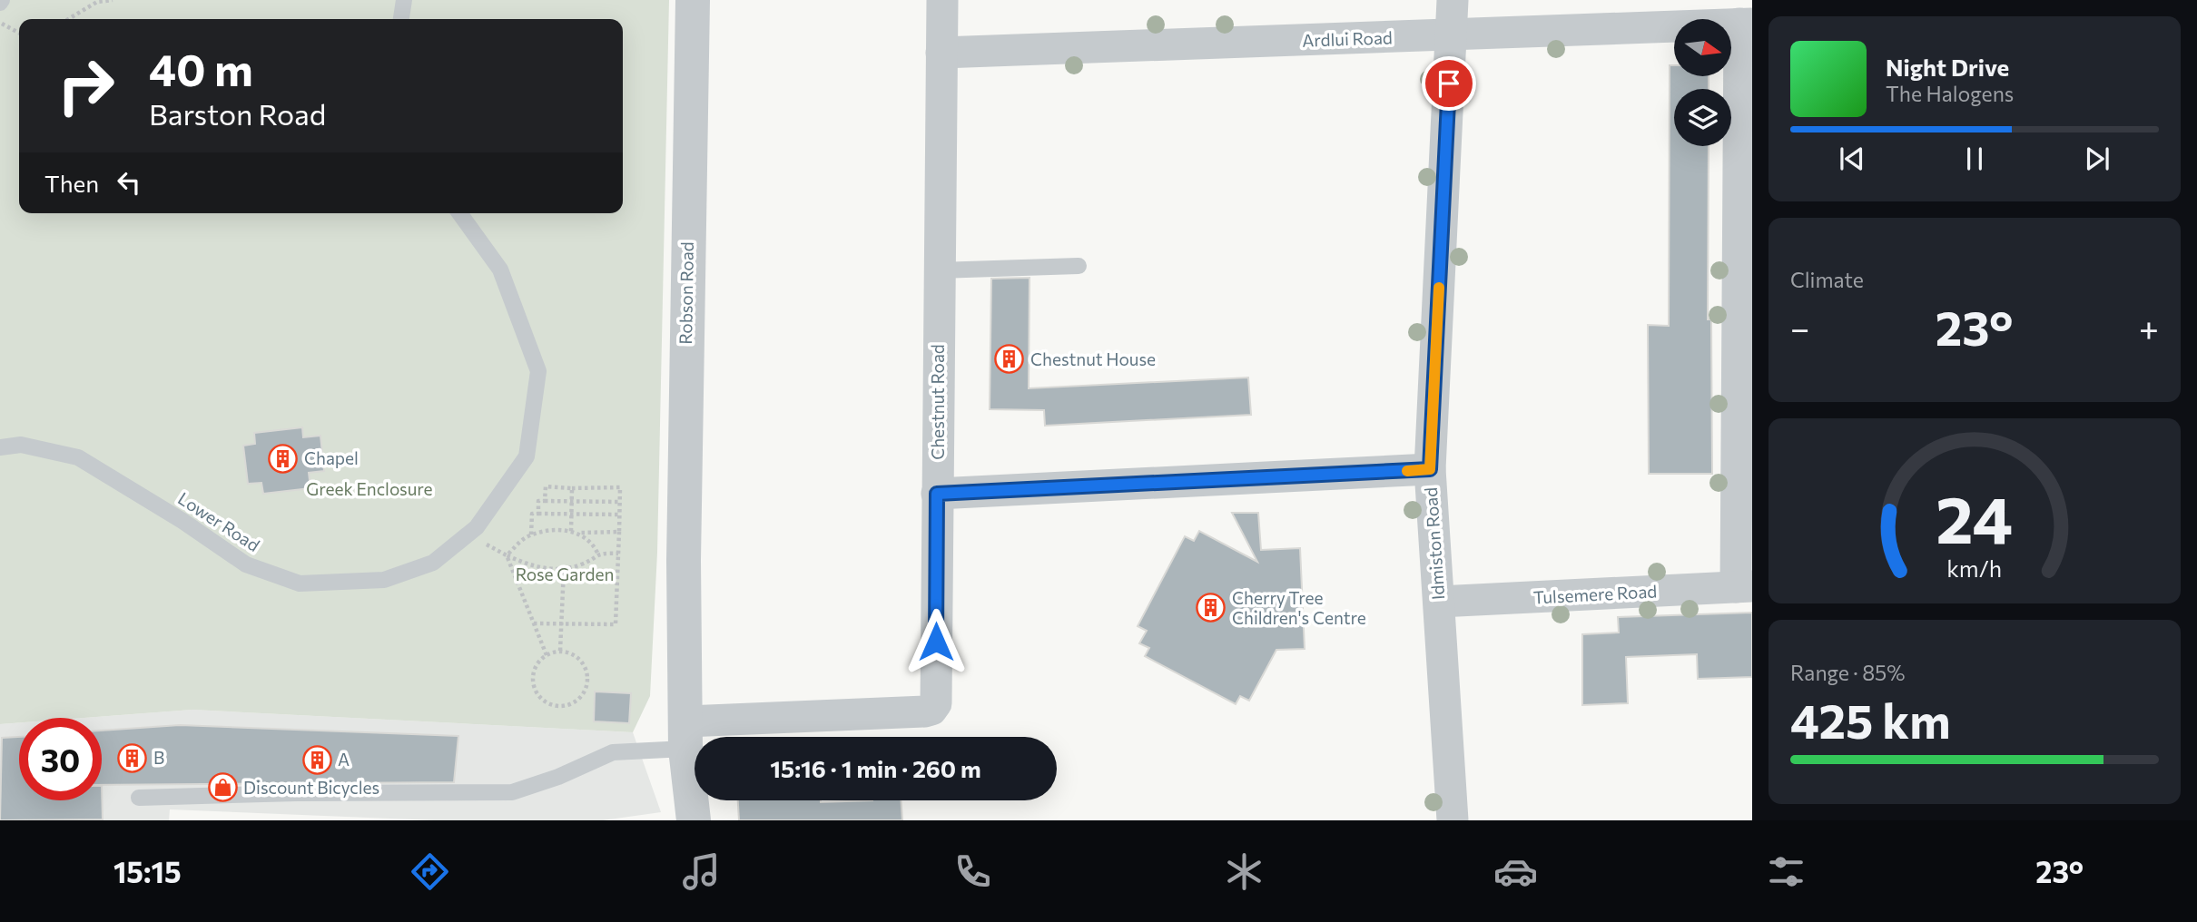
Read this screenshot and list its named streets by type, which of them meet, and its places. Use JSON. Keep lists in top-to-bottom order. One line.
{"streets":{"street":["Ardlui Road","Robson Road","Chestnut Road","Idmiston Road","Tulsemere Road"],"lane":["Lower Road"]},"crossings":[["Ardlui Road","Chestnut Road"],["Ardlui Road","Idmiston Road"],["Robson Road","Chestnut Road"],["Idmiston Road","Tulsemere Road"]],"parks":["Greek Enclosure","Rose Garden"],"places":{"building":["Chestnut House","Chapel","Cherry Tree Children's Centre","B","A"],"shop":["Discount Bicycles"]},"north":"right","page":{"turn":["40 m","Barston Road"],"song":["Night Drive","The Halogens"],"then":"Then","tile":["Climate",["Range · 85%","425 km"]],"heat":["−","23°","+"],"limit":"30","trip":"15:16 · 1 min · 260 m","tabs":["15:15","23°"],"gauge":["24","km/h"]}}
